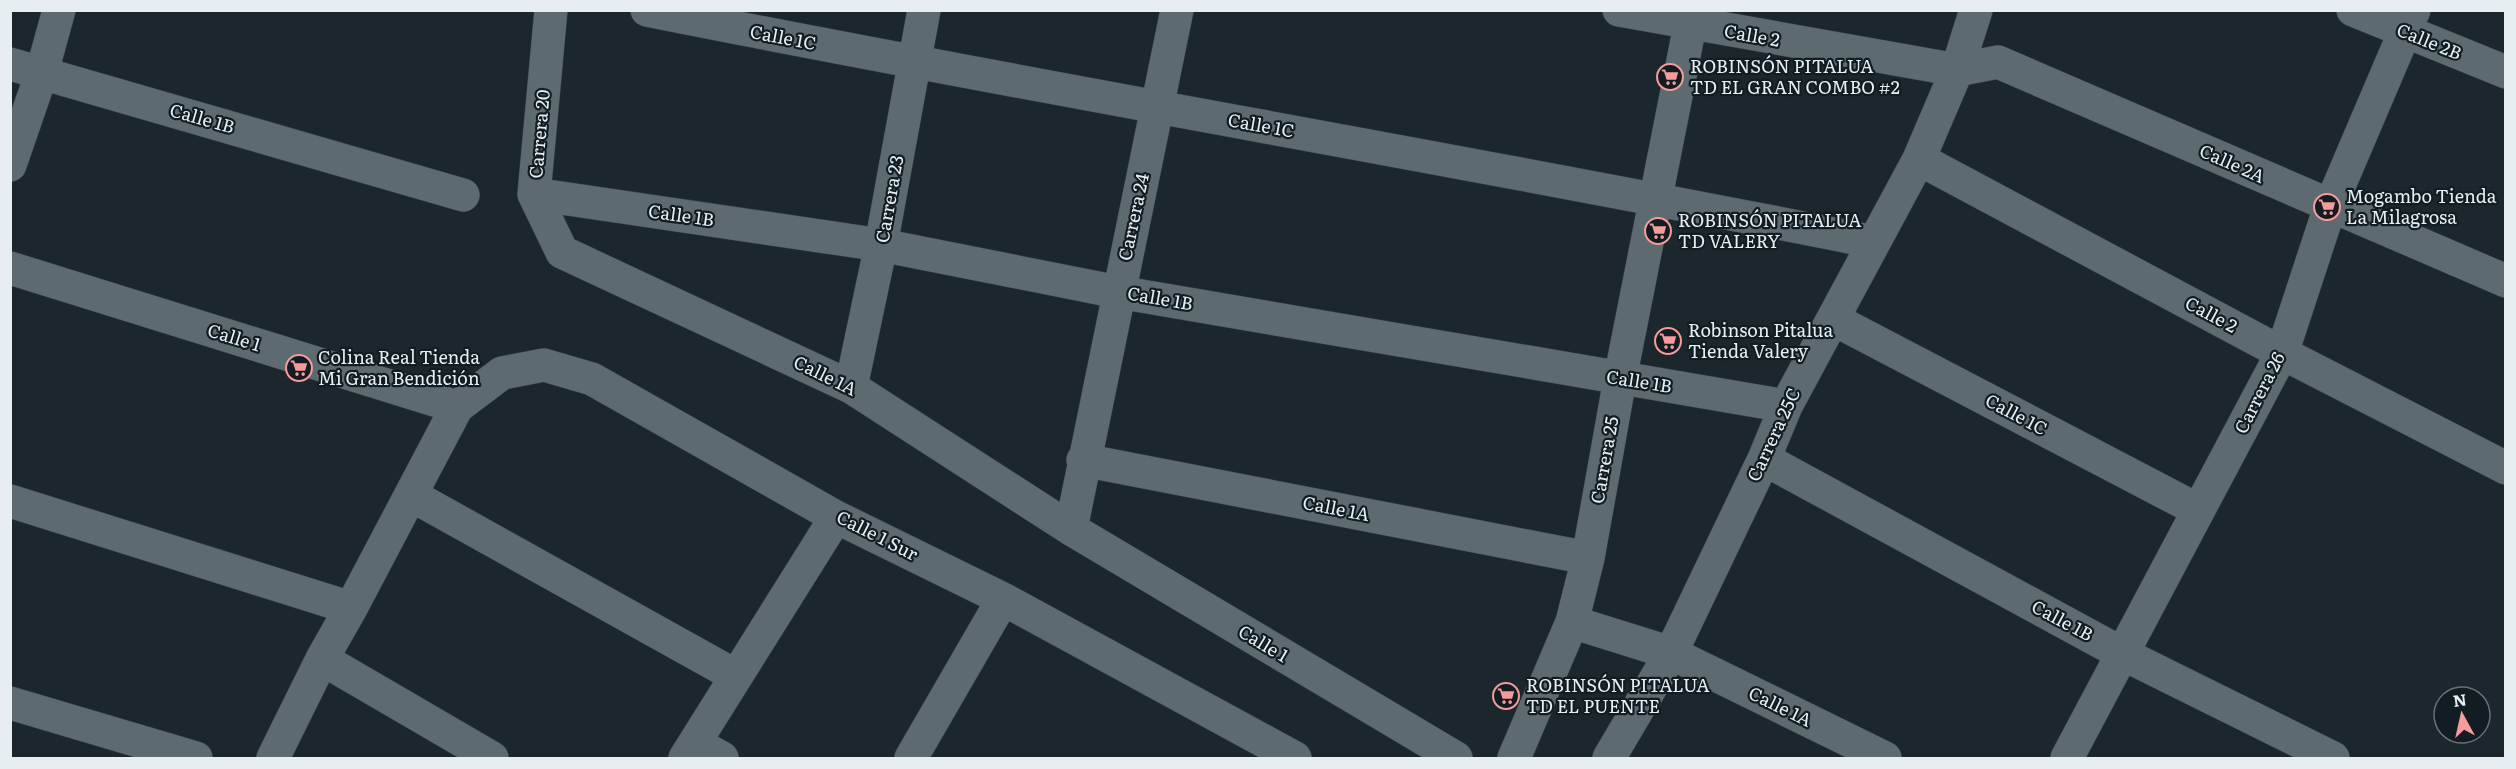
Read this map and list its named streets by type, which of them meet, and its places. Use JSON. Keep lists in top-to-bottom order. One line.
{"streets":{"street":["Calle 2","Calle 1C","Calle 2B","Calle 1B","Carrera 20","Calle 2A","Carrera 23","Carrera 24","Calle 1","Calle 1A","Carrera 26","Carrera 25C","Carrera 25","Calle 1 Sur"]},"crossings":[["Calle 2","Calle 2A"],["Calle 2","Carrera 26"],["Calle 2","Carrera 25C"],["Calle 2","Carrera 25"],["Calle 1C","Carrera 23"],["Calle 1C","Carrera 24"],["Calle 1C","Carrera 26"],["Calle 1C","Carrera 25C"],["Calle 1C","Carrera 25"],["Calle 2B","Carrera 26"],["Calle 1B","Carrera 20"],["Calle 1B","Carrera 23"],["Calle 1B","Carrera 24"],["Calle 1B","Carrera 26"],["Calle 1B","Carrera 25C"],["Calle 1B","Carrera 25"],["Carrera 20","Calle 1A"],["Calle 2A","Carrera 26"],["Calle 2A","Carrera 25C"],["Carrera 23","Calle 1A"],["Carrera 24","Calle 1"],["Carrera 24","Calle 1A"],["Calle 1","Calle 1A"],["Calle 1","Calle 1 Sur"],["Calle 1A","Carrera 25C"],["Calle 1A","Carrera 25"]],"places":{"supermarket":["ROBINSÓN PITALUA TD EL GRAN COMBO #2","Mogambo Tienda La Milagrosa","ROBINSÓN PITALUA TD VALERY","Robinson Pitalua Tienda Valery","Colina Real Tienda Mi Gran Bendición","ROBINSÓN PITALUA TD EL PUENTE"]},"north":"top"}
